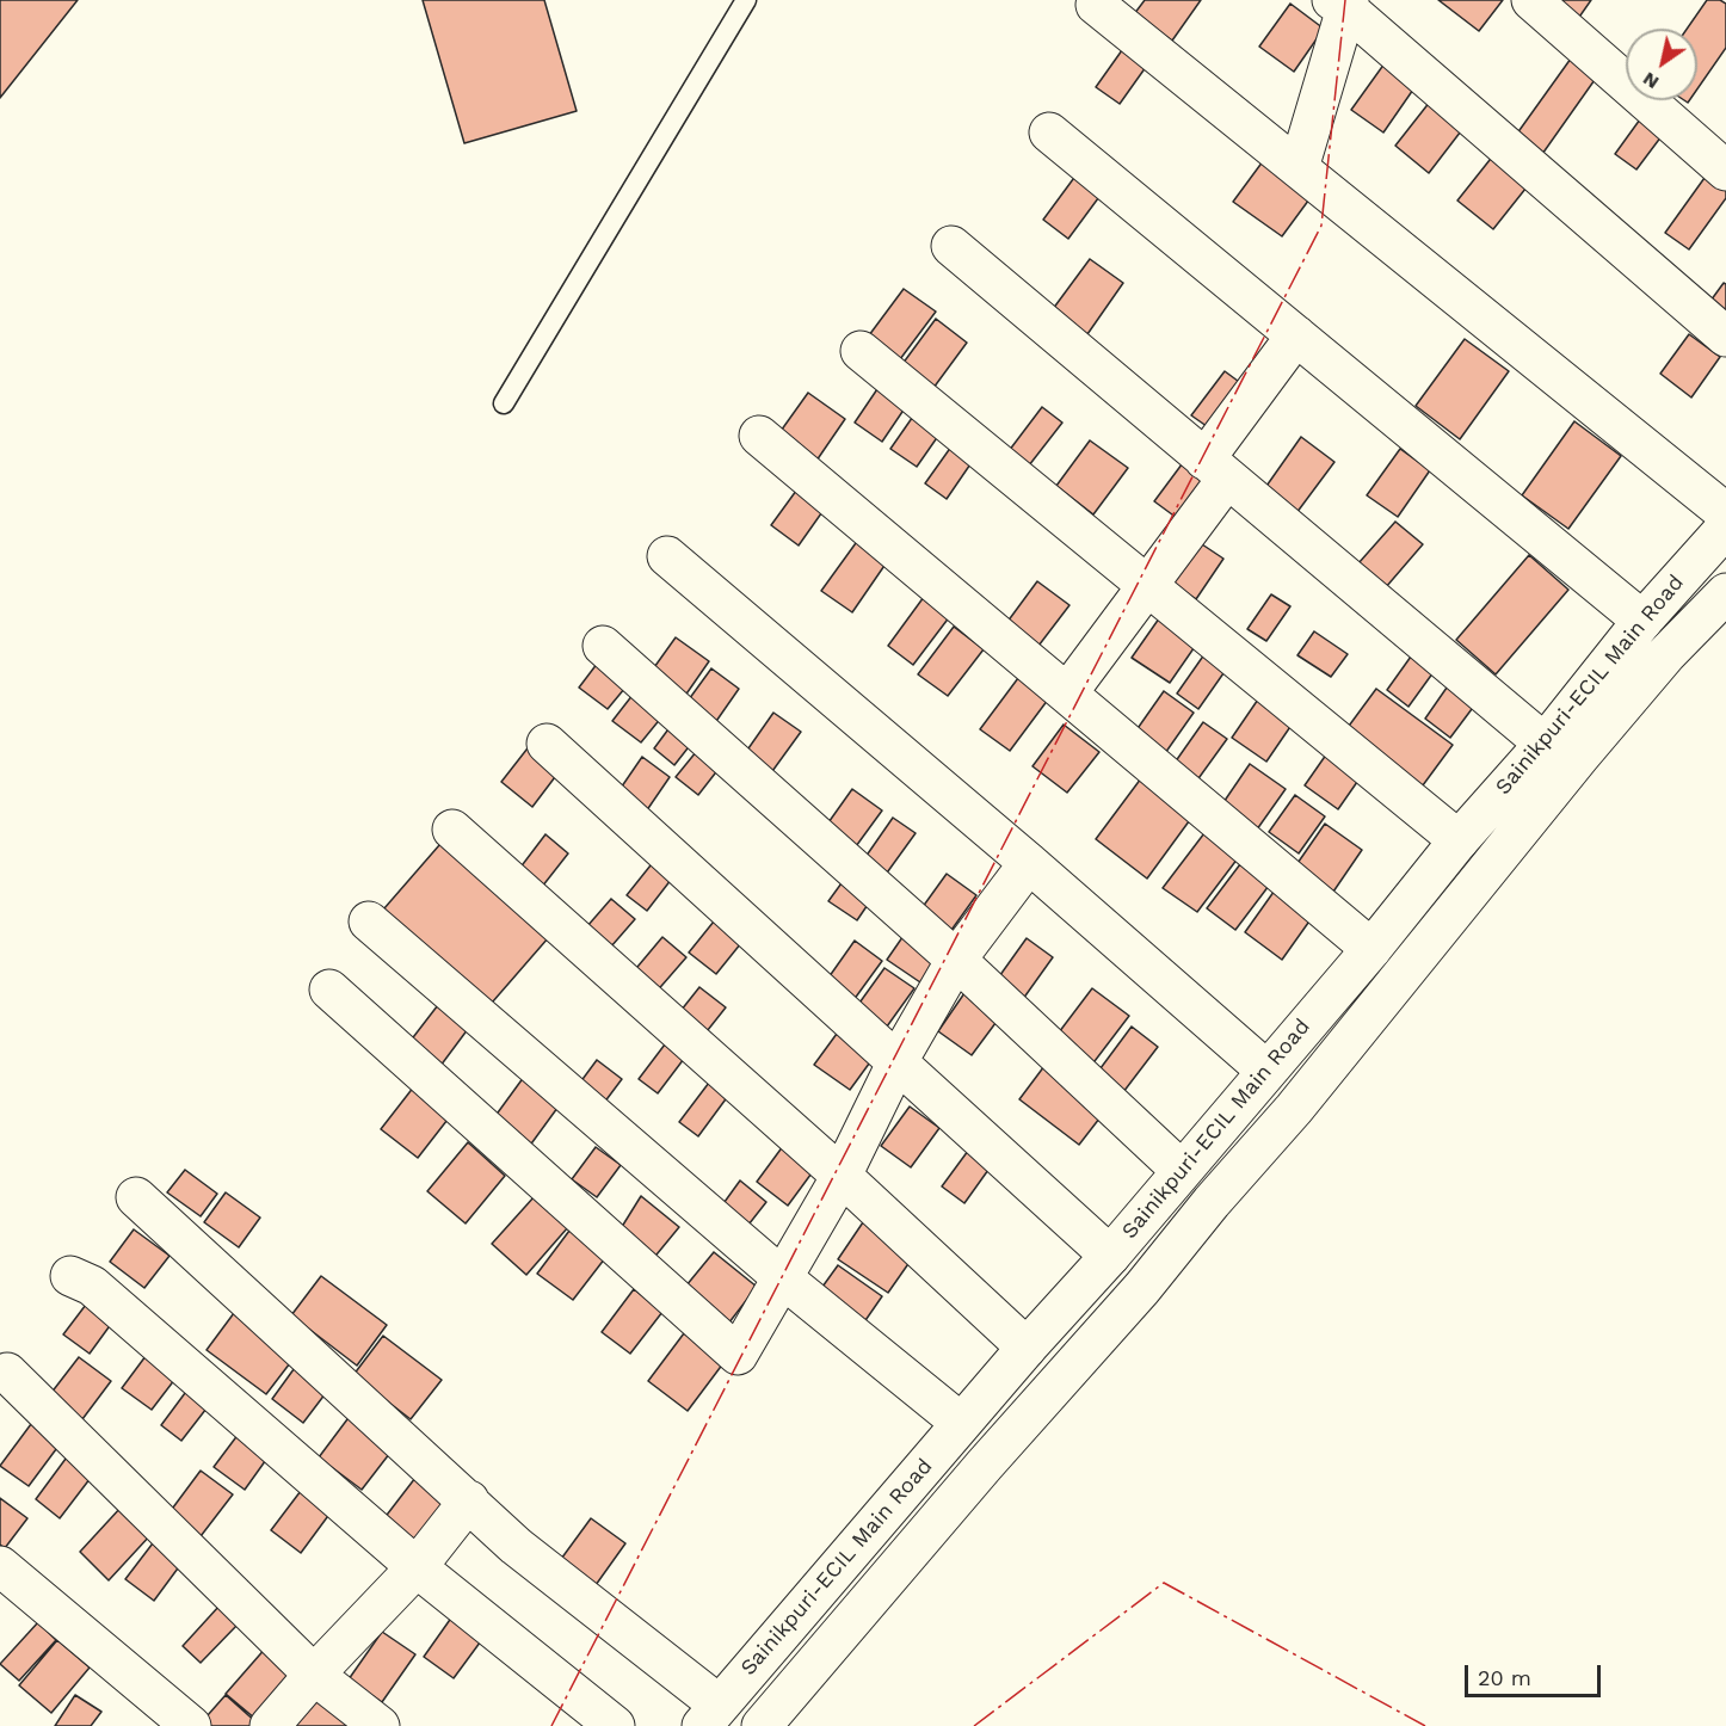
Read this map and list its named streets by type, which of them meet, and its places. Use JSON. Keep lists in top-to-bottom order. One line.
{"streets":{"street":["Sainikpuri-ECIL Main Road"]},"scale_bar":"20 m","north":"bottom left"}
